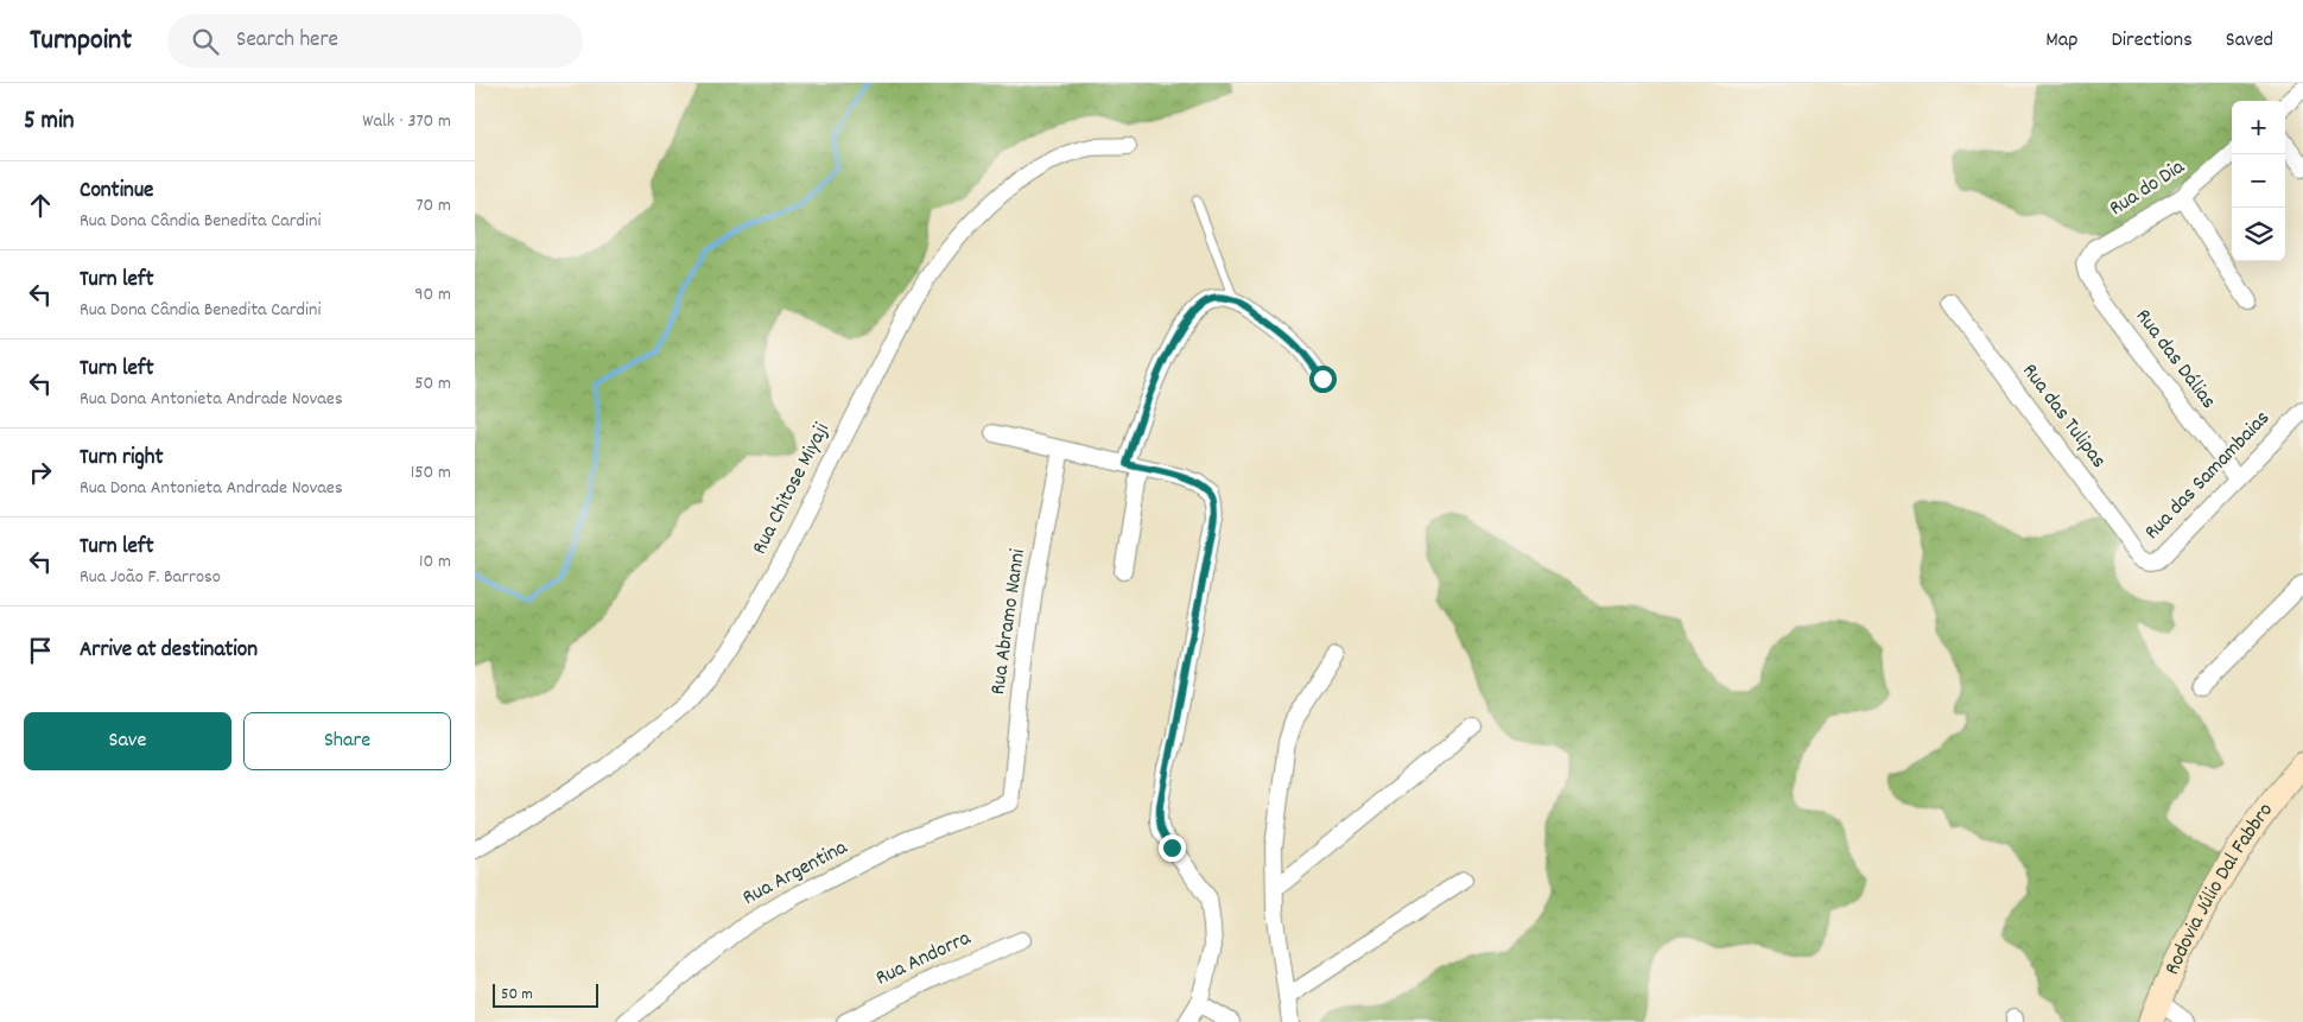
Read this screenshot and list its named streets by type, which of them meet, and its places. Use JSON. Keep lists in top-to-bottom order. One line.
{"streets":{"main road":["Rodovia Júlio Dal Fabbro"],"street":["Rua do Dia","Rua das Dálias","Rua das Tulipas","Rua das Samambaias","Rua Chitose Miyaji","Rua Abramo Nanni","Rua Argentina","Rua Andorra"]},"crossings":[["Rua do Dia","Rua das Dálias"],["Rua das Dálias","Rua das Samambaias"],["Rua das Tulipas","Rua das Samambaias"],["Rua Abramo Nanni","Rua Argentina"]],"scale_bar":"50 m","page":{"header":"Turnpoint","search":"Search here","nav":["Map","Directions","Saved"],"heading":["5 min","Walk · 370 m"],"map_buttons":["+","−"],"list":[["Continue","Rua Dona Cândia Benedita Cardini","70 m"],["Turn left","Rua Dona Cândia Benedita Cardini","90 m"],["Turn left","Rua Dona Antonieta Andrade Novaes","50 m"],["Turn right","Rua Dona Antonieta Andrade Novaes","150 m"],["Turn left","Rua João F. Barroso","10 m"],"Arrive at destination"],"buttons":["Save","Share"],"scale":"50 m"}}
